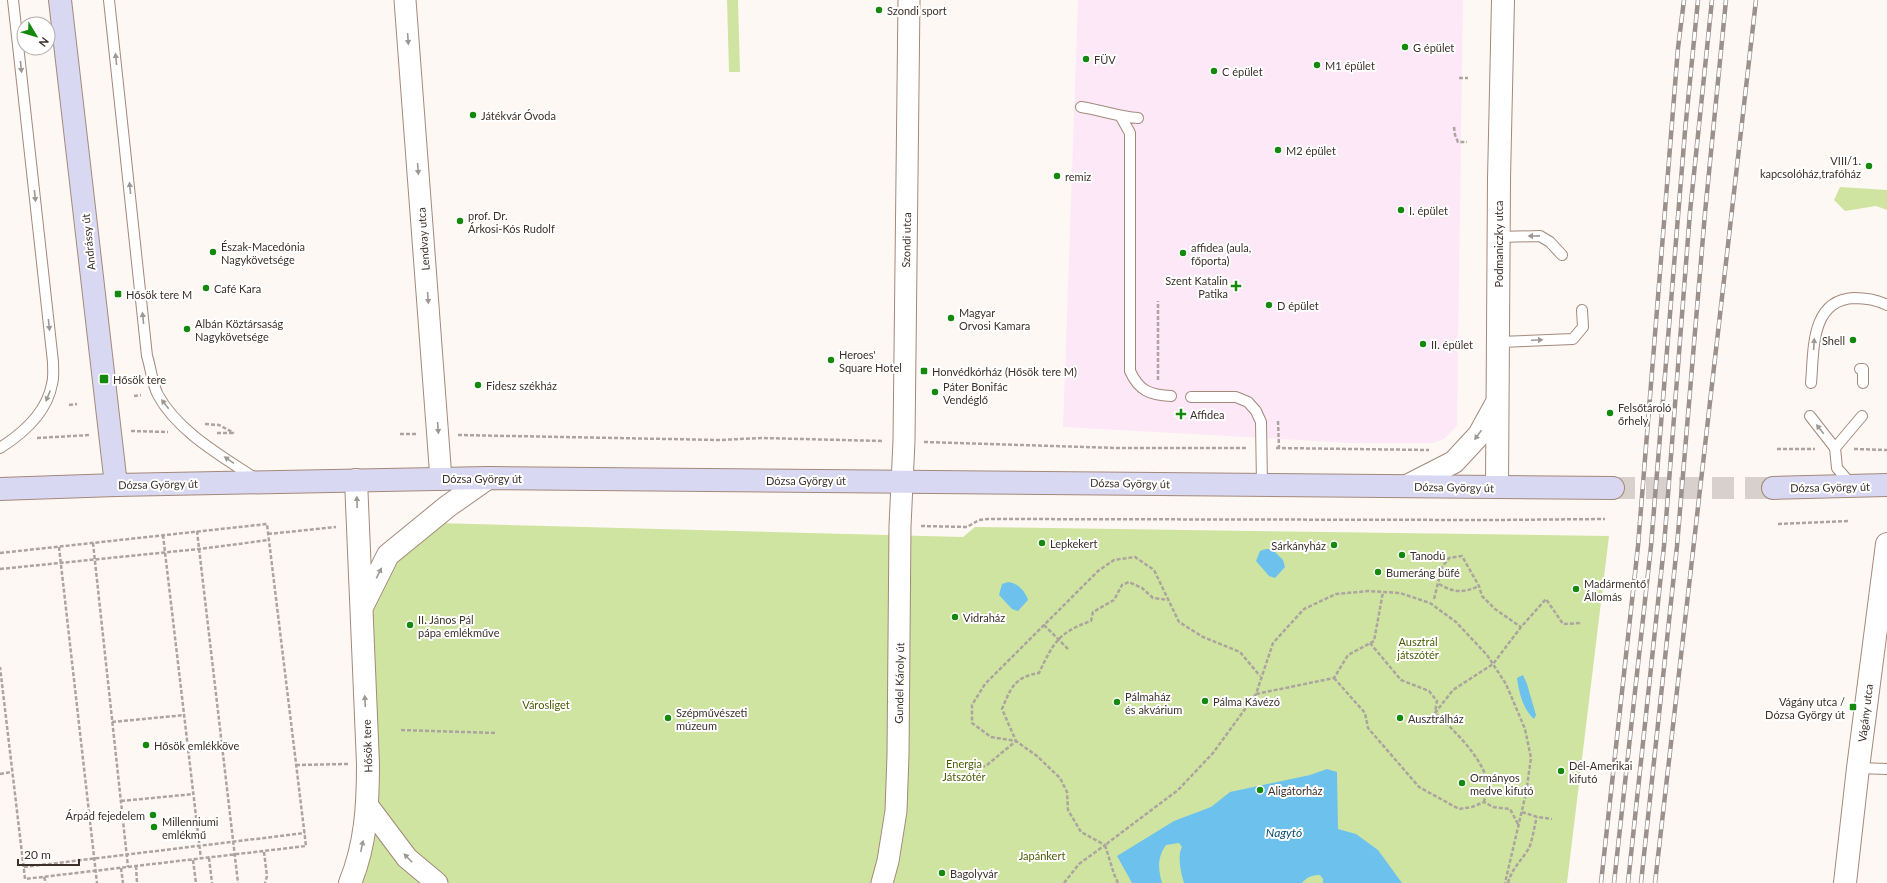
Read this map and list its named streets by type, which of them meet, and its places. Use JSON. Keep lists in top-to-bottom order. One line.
{"streets":{"main road":["Andrássy út","Dózsa György út"],"street":["Lendvay utca","Szondi utca","Podmaniczky utca","Gundel Károly út","Vágány utca","Hősök tere"]},"crossings":[["Lendvay utca","Dózsa György út"],["Szondi utca","Dózsa György út"],["Szondi utca","Gundel Károly út"],["Andrássy út","Dózsa György út"],["Podmaniczky utca","Dózsa György út"],["Dózsa György út","Gundel Károly út"],["Dózsa György út","Hősök tere"]],"one_way":["Lendvay utca","Hősök tere"],"water":["Nagytó"],"parks":["Ausztrál játszótér","Városliget","Energia Játszótér","Japánkert"],"places":{"other":["Szondi sport","G épület","FÜV","M1 épület","C épület","Játékvár Óvoda","M2 épület","VIII/1. kapcsolóház,trafóház","remiz","I. épület","prof. Dr. Árkosi-Kós Rudolf","Észak-Macedónia Nagykövetsége","affidea (aula, főporta)","Café Kara","D épület","Magyar Orvosi Kamara","Albán Köztársaság Nagykövetsége","Shell","II. épület","Heroes' Square Hotel","Fidesz székház","Páter Bonifác Vendéglő","Felsőtároló őrhely","Lepkekert","Sárkányház","Tanodú","Bumeráng büfé","Madármentő Állomás","Vidraház","II. János Pál pápa emlékműve","Pálma Kávézó","Pálmaház és akvárium","Szépművészeti múzeum","Ausztrálház","Hősök emlékköve","Dél-Amerikai kifutó","Ormányos medve kifutó","Aligátorház","Árpád fejedelem","Millenniumi emlékmű","Bagolyvár"],"health":["Szent Katalin Patika","Affidea"],"transit":["Hősök tere M","Honvédkórház (Hősök tere M)","Hősök tere","Vágány utca / Dózsa György út"]},"scale_bar":"20 m","north":"bottom right"}
